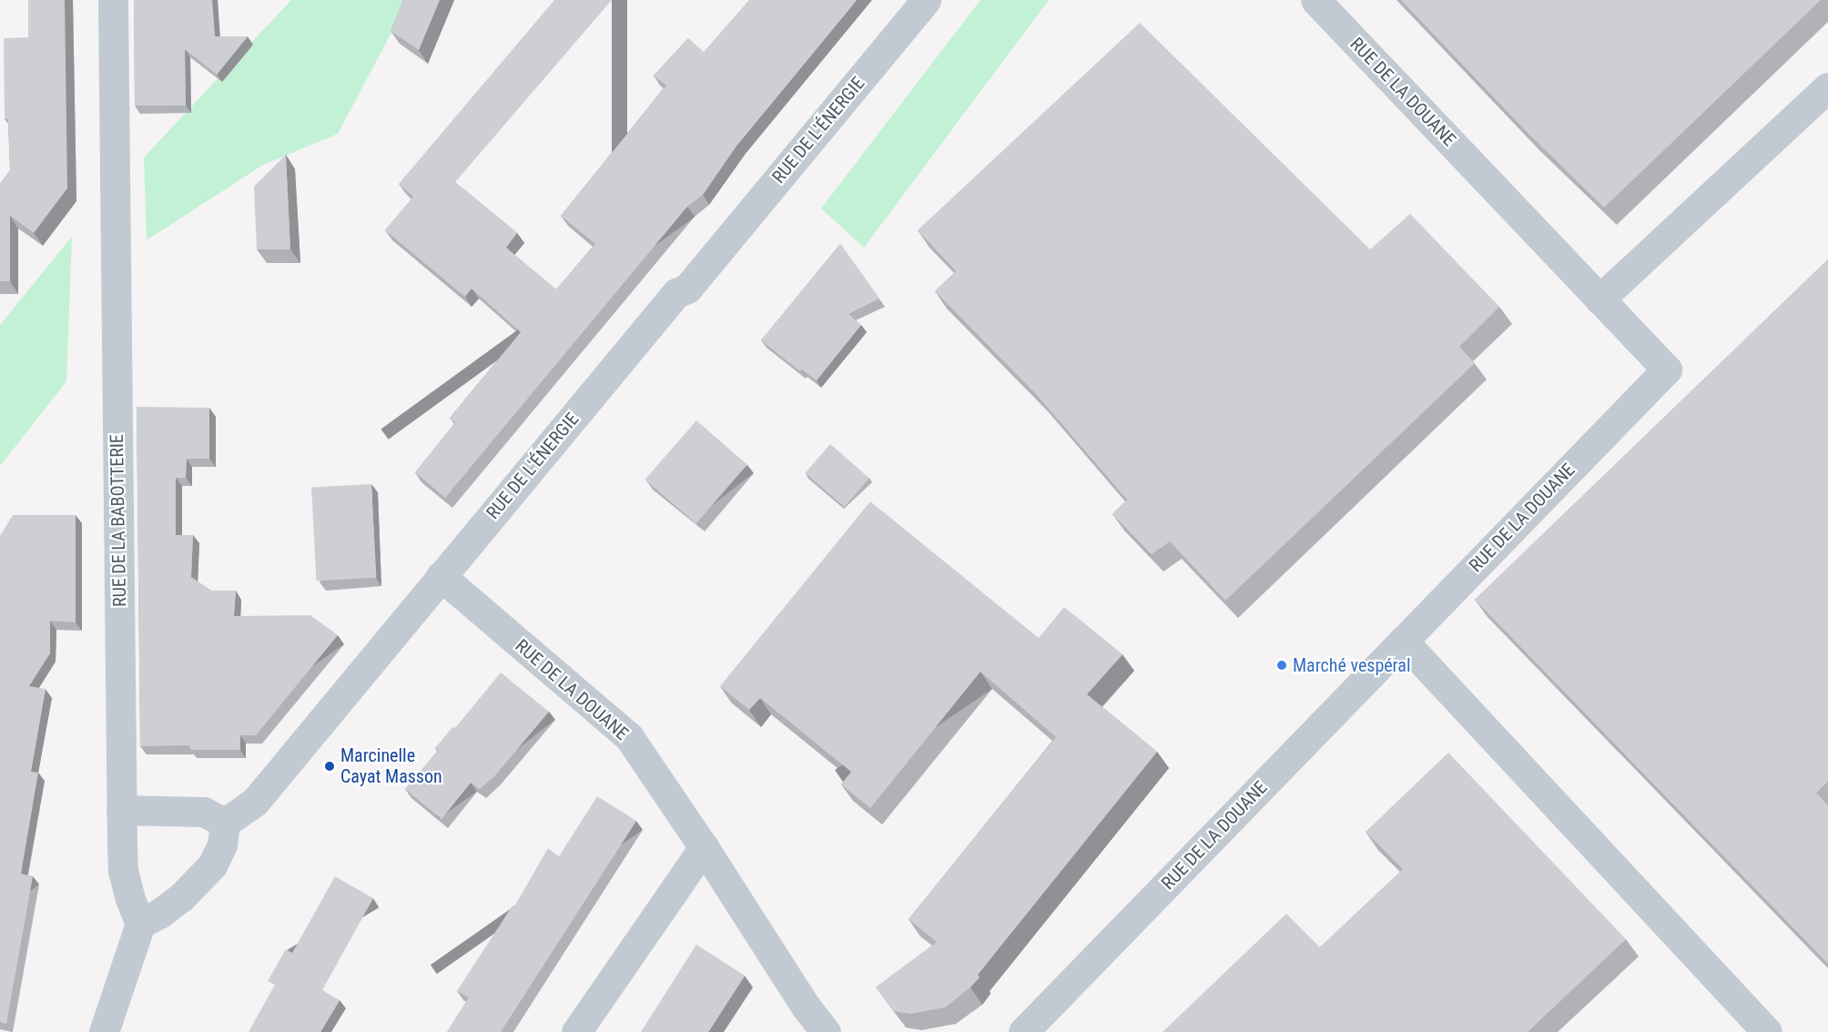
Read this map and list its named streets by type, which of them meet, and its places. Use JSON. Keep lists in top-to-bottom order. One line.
{"streets":{"street":["RUE DE LA DOUANE","RUE DE L'ÉNERGIE","RUE DE LA BABOTTERIE"]},"crossings":[["RUE DE LA DOUANE","RUE DE L'ÉNERGIE"]],"places":["Marché vespéral","Marcinelle Cayat Masson"]}
